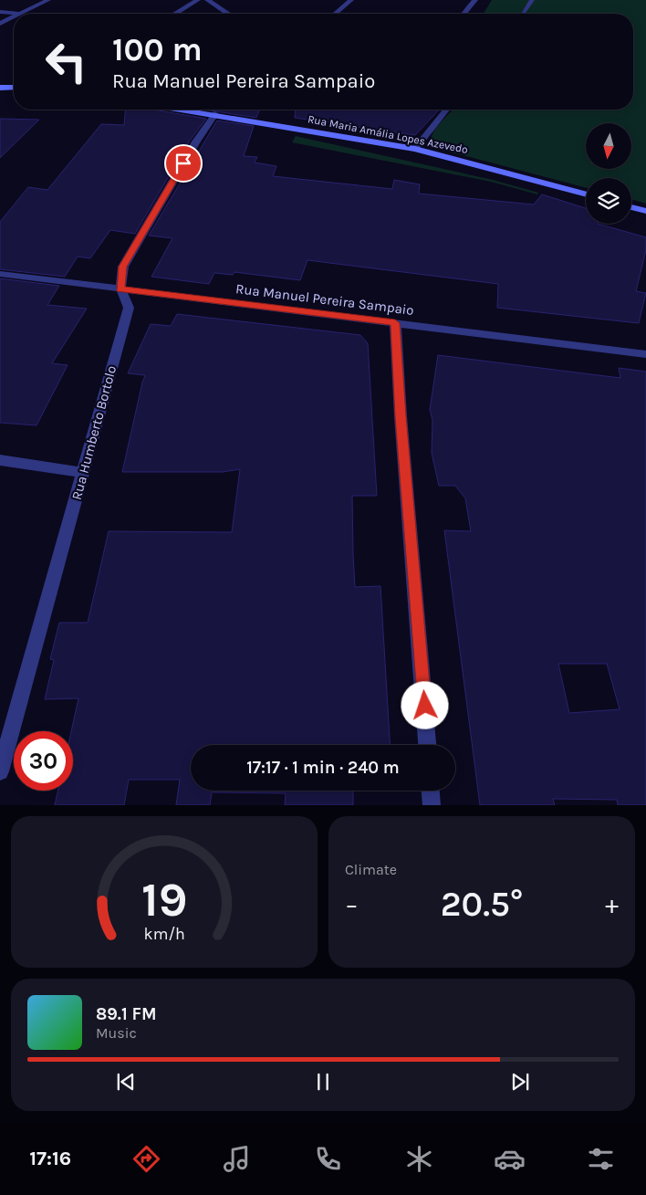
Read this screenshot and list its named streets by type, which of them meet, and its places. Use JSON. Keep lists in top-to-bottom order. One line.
{"streets":{"main road":["Rua Maria Amália Lopes Azevedo"],"street":["Rua Manuel Pereira Sampaio","Rua Humberto Bortolo"]},"crossings":[["Rua Maria Amália Lopes Azevedo","Rua Humberto Bortolo"],["Rua Manuel Pereira Sampaio","Rua Humberto Bortolo"]],"north":"bottom","page":{"turn":["100 m","Rua Manuel Pereira Sampaio"],"limit":"30","trip":"17:17 · 1 min · 240 m","tile":"Climate","heat":["−","20.5°","+"],"song":["89.1 FM","Music"],"tabs":"17:16","gauge":["19","km/h"]}}
